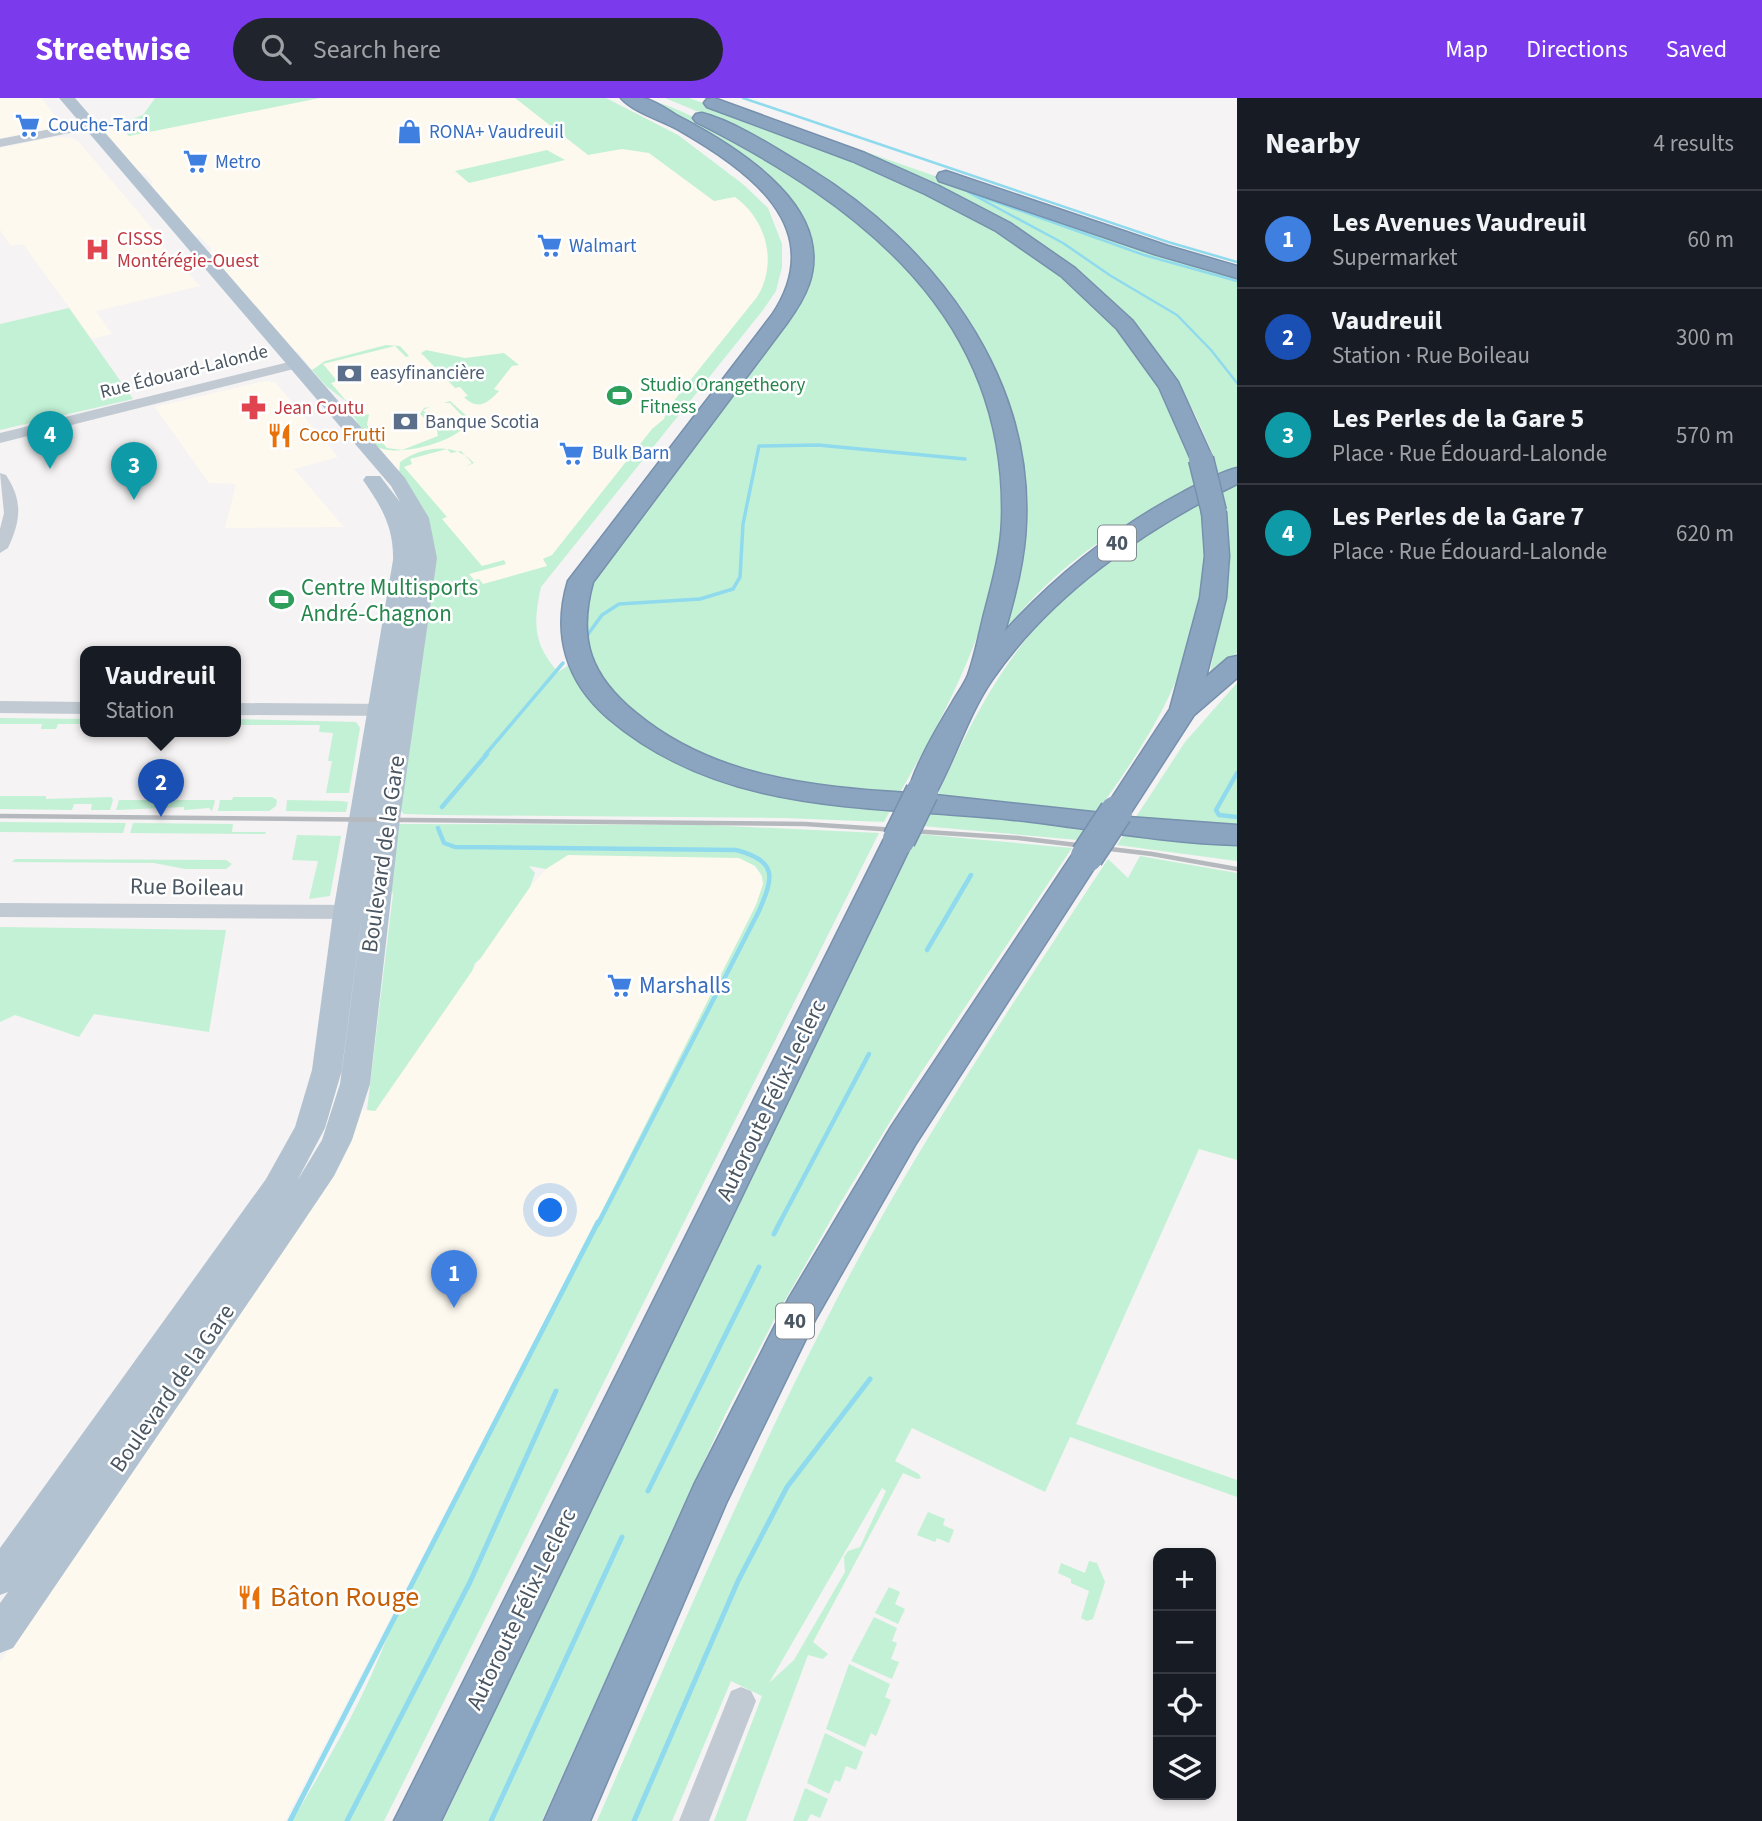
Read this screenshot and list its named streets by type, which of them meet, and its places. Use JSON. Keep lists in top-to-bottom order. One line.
{"streets":{"highway":["40","Autoroute Félix-Leclerc"],"main road":["Boulevard de la Gare"],"street":["Rue Édouard-Lalonde","Rue Boileau"]},"crossings":[["Rue Édouard-Lalonde","Boulevard de la Gare"],["Boulevard de la Gare","Rue Boileau"]],"places":{"supermarket":["Couche-Tard","Metro","Walmart","Bulk Barn","Marshalls"],"shop":["RONA+ Vaudreuil"],"hospital":["CISSS Montérégie-Ouest"],"bank":["easyfinancière","Banque Scotia"],"sports":["Studio Orangetheory Fitness","Centre Multisports André-Chagnon"],"pharmacy":["Jean Coutu"],"restaurant":["Coco Frutti","Bâton Rouge"]},"page":{"header":"Streetwise","search":"Search here","nav":["Map","Directions","Saved"],"heading":["Nearby","4 results"],"list":[{"mark":"1","name":"Les Avenues Vaudreuil","note":"Supermarket","value":"60 m"},{"mark":"2","name":"Vaudreuil","note":"Station · Rue Boileau","value":"300 m"},{"mark":"3","name":"Les Perles de la Gare 5","note":"Place · Rue Édouard-Lalonde","value":"570 m"},{"mark":"4","name":"Les Perles de la Gare 7","note":"Place · Rue Édouard-Lalonde","value":"620 m"}],"pins":["4","3","2","1"],"popup":["Vaudreuil","Station"],"map_buttons":["+","−"]}}
